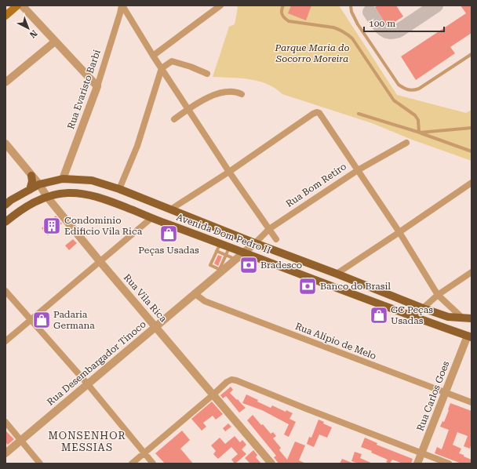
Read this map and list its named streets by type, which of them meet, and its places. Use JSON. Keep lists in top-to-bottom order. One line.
{"streets":{"main road":["Avenida Dom Pedro II"],"street":["Rua Evaristo Barbi","Rua Bom Retiro","Rua Vila Rica","Rua Alípio de Melo","Rua Desembargador Tinoco","Rua Carlos Goes"]},"crossings":[["Rua Evaristo Barbi","Avenida Dom Pedro II"],["Rua Bom Retiro","Avenida Dom Pedro II"],["Rua Bom Retiro","Rua Desembargador Tinoco"],["Avenida Dom Pedro II","Rua Vila Rica"],["Avenida Dom Pedro II","Rua Desembargador Tinoco"],["Avenida Dom Pedro II","Rua Carlos Goes"],["Rua Vila Rica","Rua Desembargador Tinoco"],["Rua Alípio de Melo","Rua Desembargador Tinoco"],["Rua Alípio de Melo","Rua Carlos Goes"]],"districts":["MONSENHOR MESSIAS"],"parks":["Parque Maria do Socorro Moreira"],"places":{"building":["Condominio Edificio Vila Rica"],"shop":["Peças Usadas","GC Peças Usadas","Padaria Germana"],"bank":["Bradesco","Banco do Brasil"]},"scale_bar":"100 m","north":"bottom right"}
